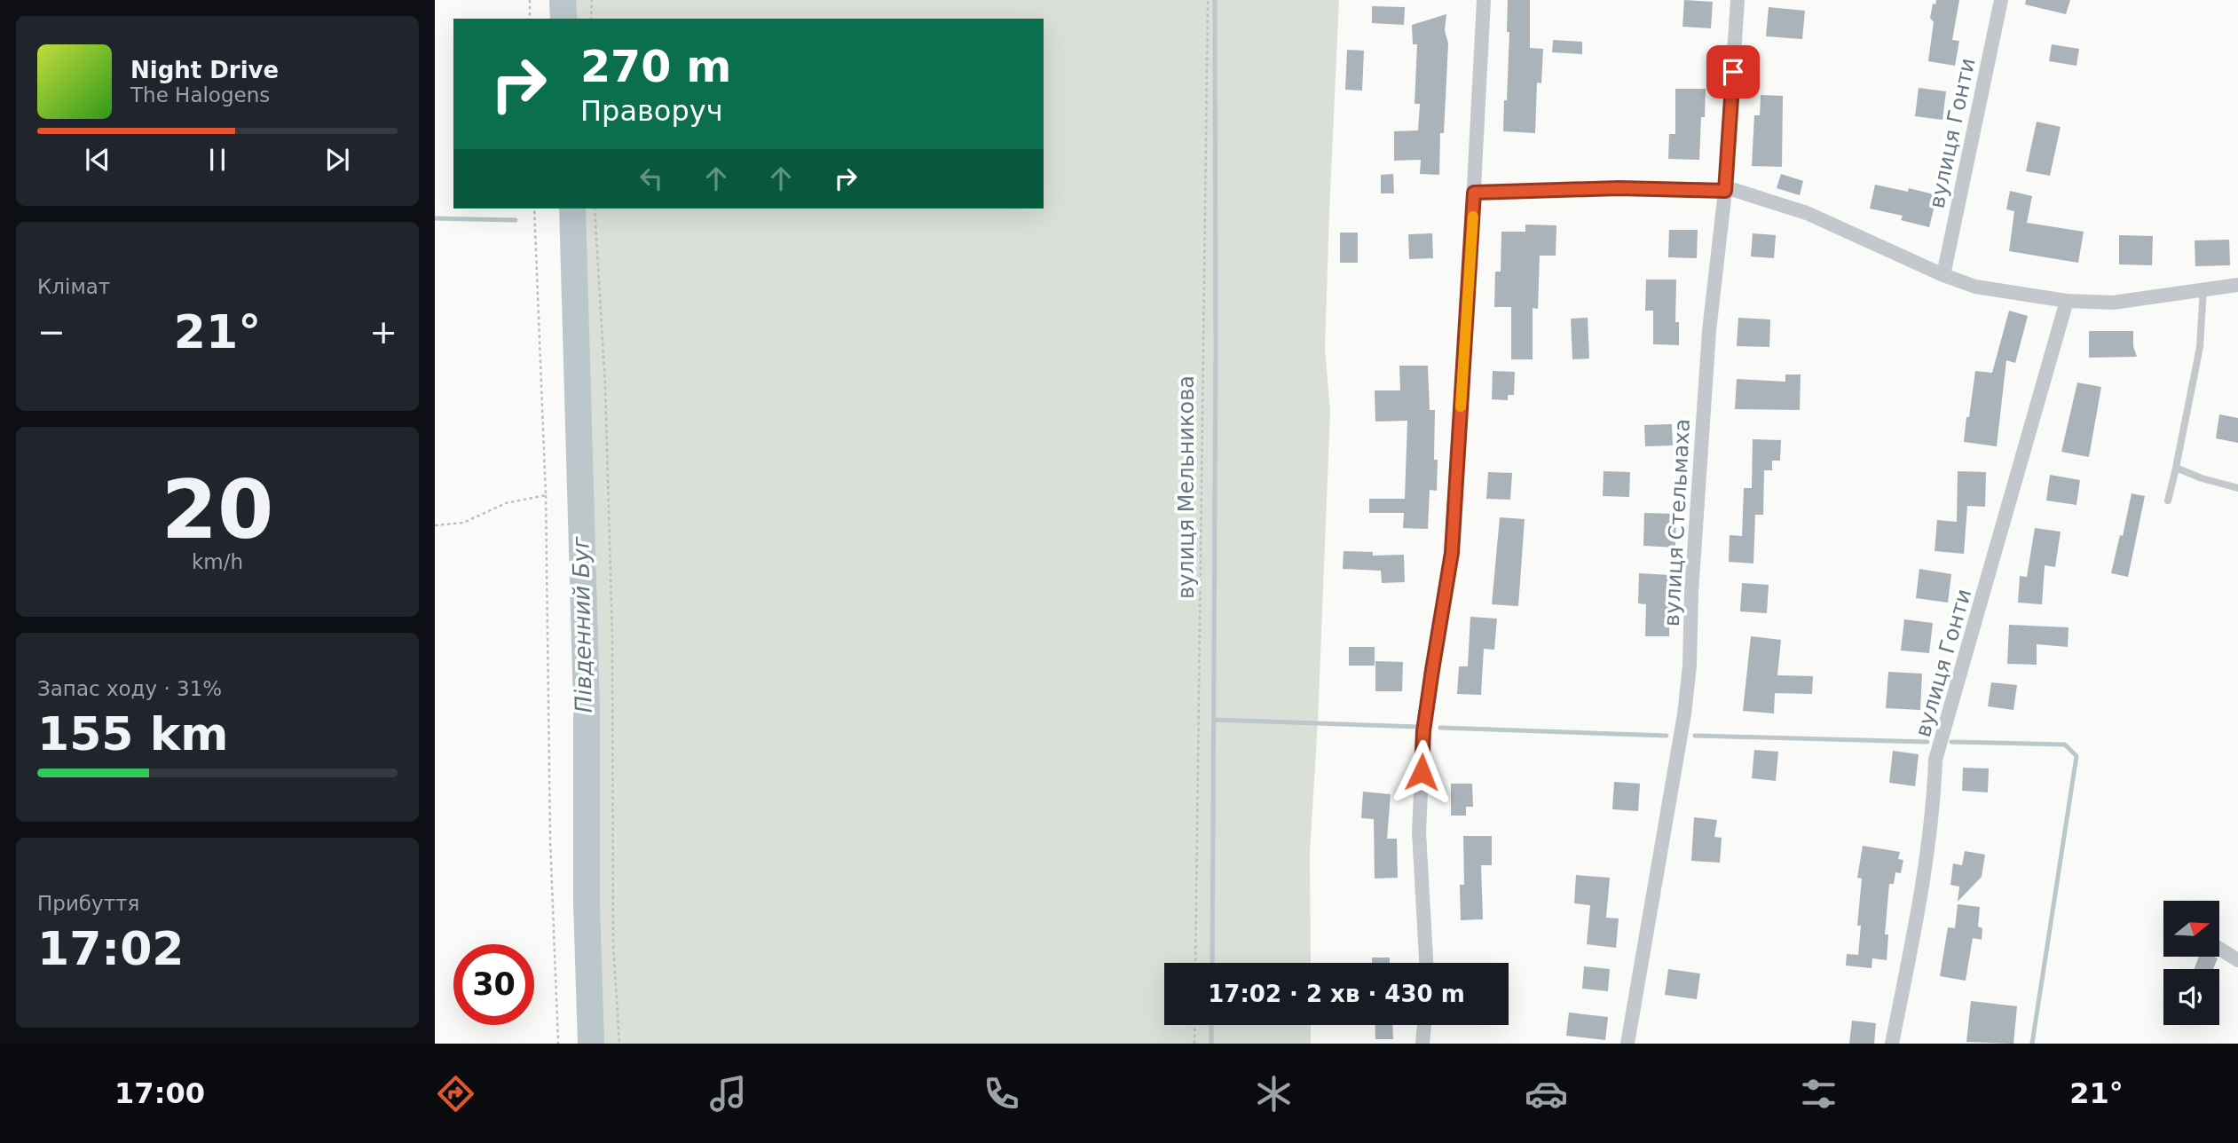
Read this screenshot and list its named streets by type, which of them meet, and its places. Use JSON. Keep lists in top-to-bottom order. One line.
{"streets":{"street":["вулиця Гонти","вулиця Стельмаха"],"path":["вулиця Мельникова"]},"water":["Південний Буг"],"north":"right","page":{"turn":["270 m","Праворуч"],"song":["Night Drive","The Halogens"],"tile":["Клімат",["20","km/h"],["Запас ходу · 31%","155 km"],["Прибуття","17:02"]],"heat":["−","21°","+"],"limit":"30","trip":"17:02 · 2 хв · 430 m","tabs":["17:00","21°"]}}
